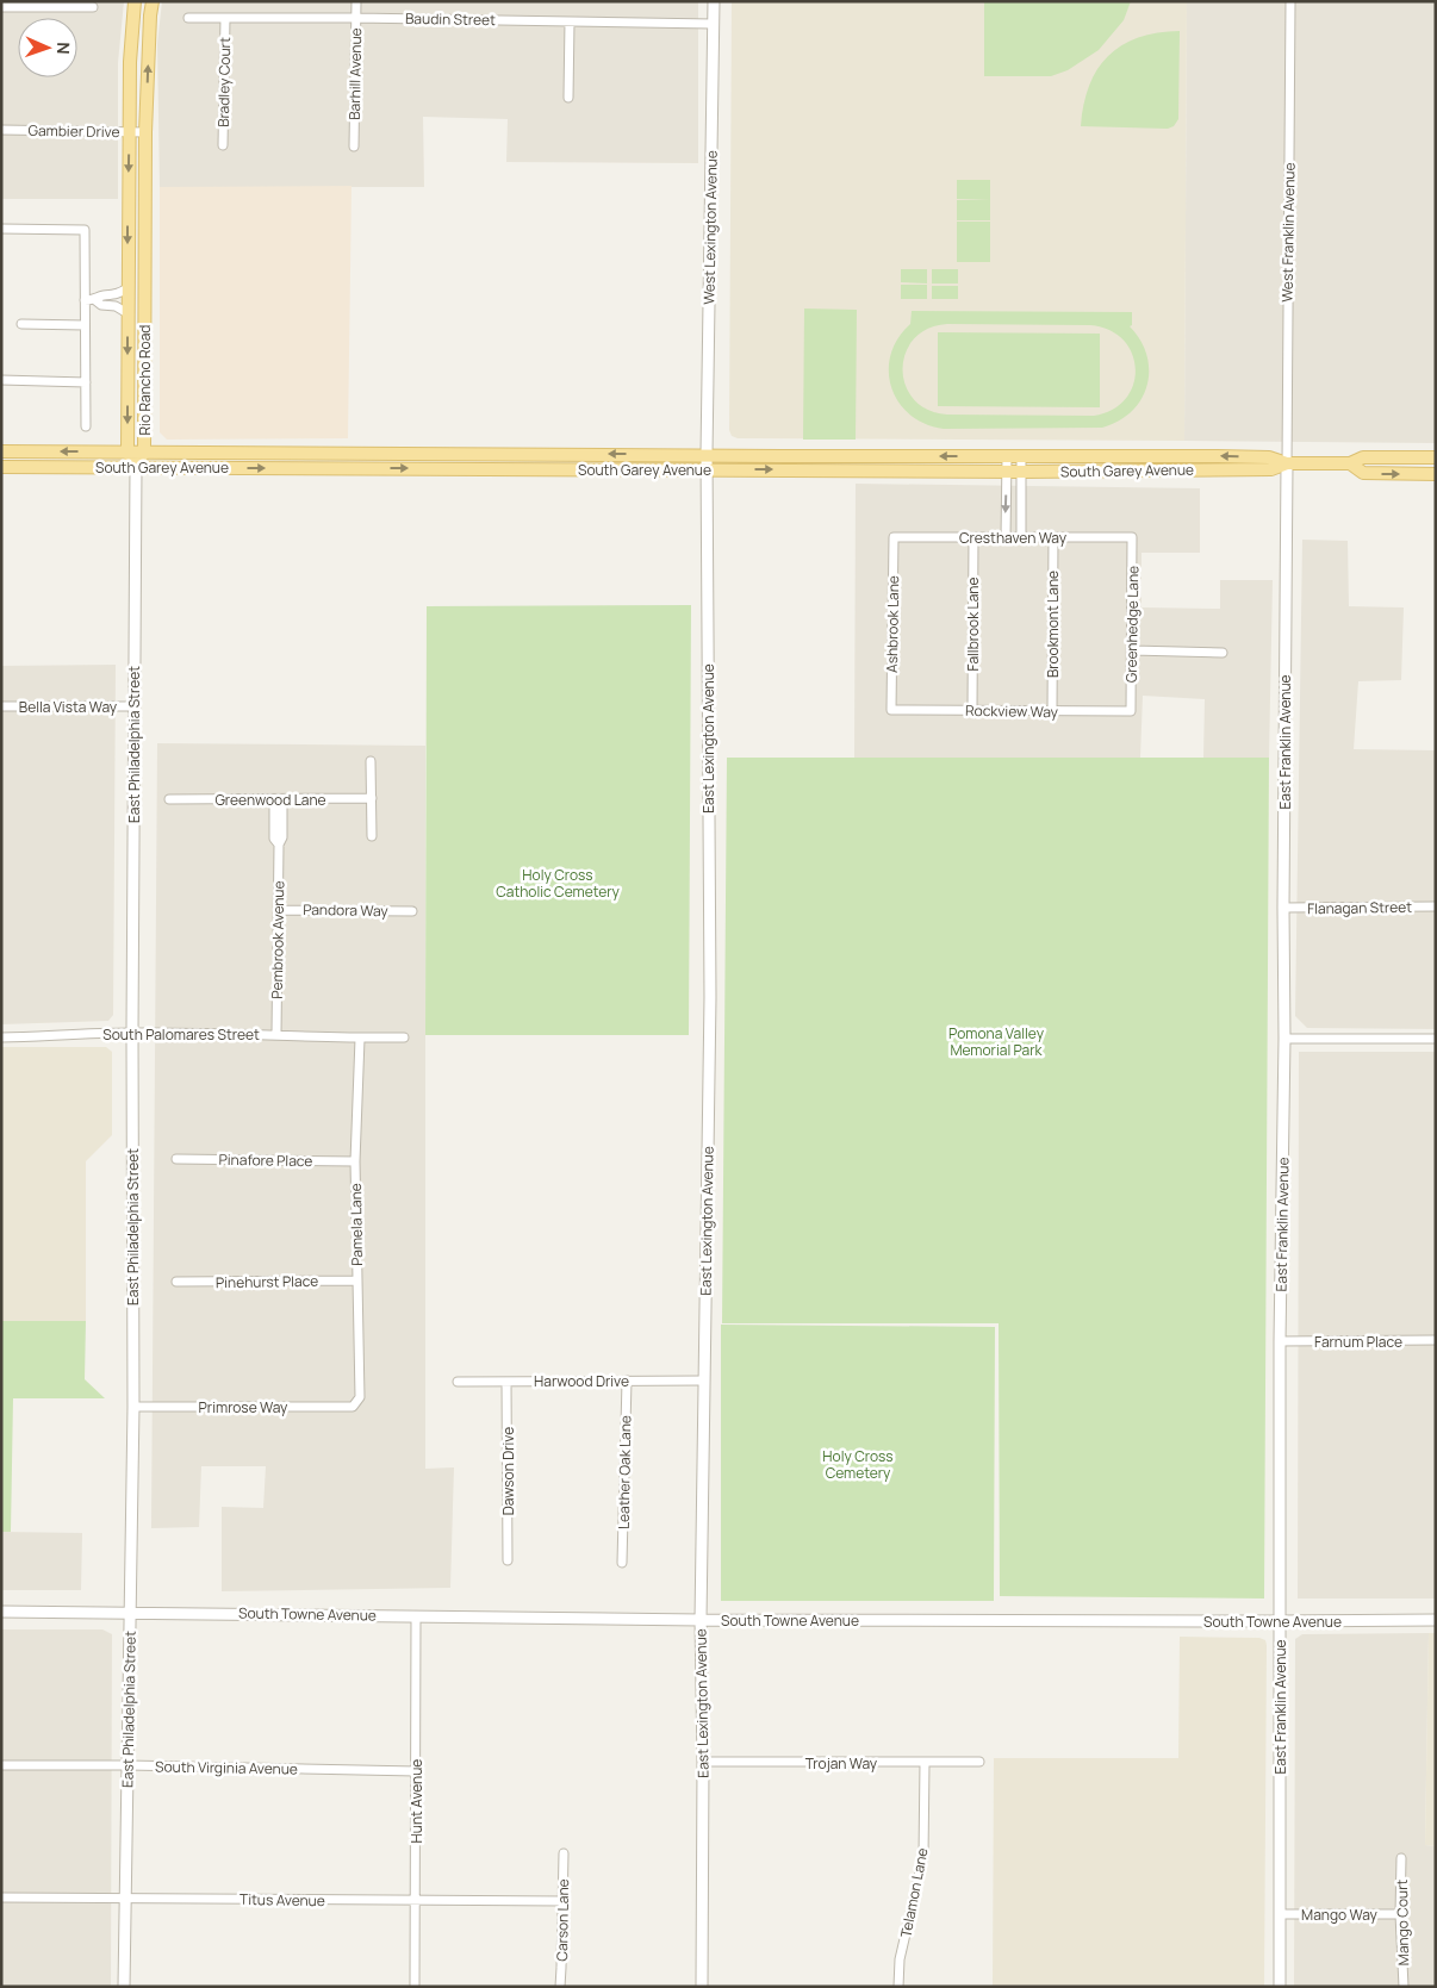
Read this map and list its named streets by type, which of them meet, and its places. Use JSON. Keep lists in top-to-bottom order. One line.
{"streets":{"main road":["Rio Rancho Road","South Garey Avenue"],"street":["Baudin Street","Barhill Avenue","Bradley Court","Gambier Drive","West Lexington Avenue","West Franklin Avenue","Cresthaven Way","Ashbrook Lane","Fallbrook Lane","Brookmont Lane","Greenhedge Lane","Bella Vista Way","Rockview Way","East Lexington Avenue","East Franklin Avenue","East Philadelphia Street","Greenwood Lane","Flanagan Street","Pandora Way","Pembrook Avenue","South Palomares Street","Pinafore Place","Pamela Lane","Pinehurst Place","Farnum Place","Harwood Drive","Primrose Way","Dawson Drive","Leather Oak Lane","South Towne Avenue","Trojan Way","South Virginia Avenue","Hunt Avenue","Telamon Lane","Titus Avenue","Mango Way","Carson Lane","Mango Court"]},"crossings":[["Baudin Street","Barhill Avenue"],["Baudin Street","Bradley Court"],["Baudin Street","West Lexington Avenue"],["Gambier Drive","Rio Rancho Road"],["West Lexington Avenue","South Garey Avenue"],["West Lexington Avenue","East Lexington Avenue"],["West Franklin Avenue","South Garey Avenue"],["West Franklin Avenue","East Franklin Avenue"],["Rio Rancho Road","South Garey Avenue"],["Rio Rancho Road","East Philadelphia Street"],["South Garey Avenue","East Lexington Avenue"],["South Garey Avenue","East Franklin Avenue"],["South Garey Avenue","East Philadelphia Street"],["Cresthaven Way","Ashbrook Lane"],["Cresthaven Way","Fallbrook Lane"],["Cresthaven Way","Brookmont Lane"],["Cresthaven Way","Greenhedge Lane"],["Ashbrook Lane","Rockview Way"],["Fallbrook Lane","Rockview Way"],["Brookmont Lane","Rockview Way"],["Greenhedge Lane","Rockview Way"],["Bella Vista Way","East Philadelphia Street"],["East Lexington Avenue","Harwood Drive"],["East Lexington Avenue","South Towne Avenue"],["East Lexington Avenue","Trojan Way"],["East Franklin Avenue","Flanagan Street"],["East Franklin Avenue","Farnum Place"],["East Franklin Avenue","South Towne Avenue"],["East Franklin Avenue","Mango Way"],["East Philadelphia Street","South Palomares Street"],["East Philadelphia Street","Primrose Way"],["East Philadelphia Street","South Towne Avenue"],["East Philadelphia Street","South Virginia Avenue"],["East Philadelphia Street","Titus Avenue"],["Greenwood Lane","Pembrook Avenue"],["Pandora Way","Pembrook Avenue"],["Pembrook Avenue","South Palomares Street"],["South Palomares Street","Pamela Lane"],["Pinafore Place","Pamela Lane"],["Pamela Lane","Pinehurst Place"],["Pamela Lane","Primrose Way"],["Harwood Drive","Dawson Drive"],["Harwood Drive","Leather Oak Lane"],["South Towne Avenue","Hunt Avenue"],["Trojan Way","Telamon Lane"],["South Virginia Avenue","Hunt Avenue"],["Hunt Avenue","Titus Avenue"],["Titus Avenue","Carson Lane"],["Mango Way","Mango Court"]],"parks":["Holy Cross Catholic Cemetery","Pomona Valley Memorial Park","Holy Cross Cemetery"],"north":"right"}
